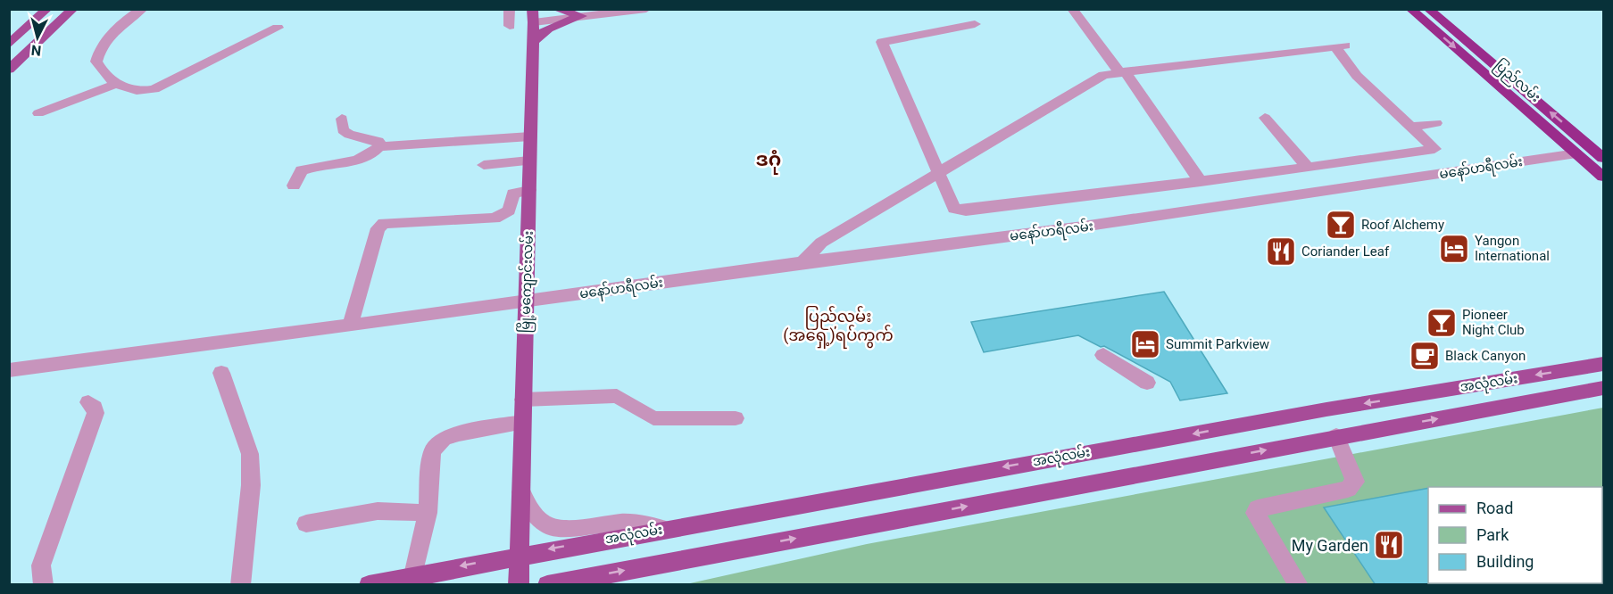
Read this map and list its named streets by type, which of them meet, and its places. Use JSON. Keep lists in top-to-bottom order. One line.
{"streets":{"highway":["ပြည်လမ်း"],"main road":["မြို့မကျောင်းလမ်း","အလုံလမ်း"],"street":["မနော်ဟရီလမ်း"]},"crossings":[["ပြည်လမ်း","မနော်ဟရီလမ်း"],["မနော်ဟရီလမ်း","မြို့မကျောင်းလမ်း"],["မြို့မကျောင်းလမ်း","အလုံလမ်း"]],"districts":["ဒဂုံ","ပြည်လမ်း (အရှေ့)ရပ်ကွက်"],"places":{"bar":["Roof Alchemy","Pioneer Night Club"],"hotel":["Yangon International","Summit Parkview"],"restaurant":["Coriander Leaf","My Garden"],"cafe":["Black Canyon"]},"legend":["Road","Park","Building"],"north":"bottom"}
